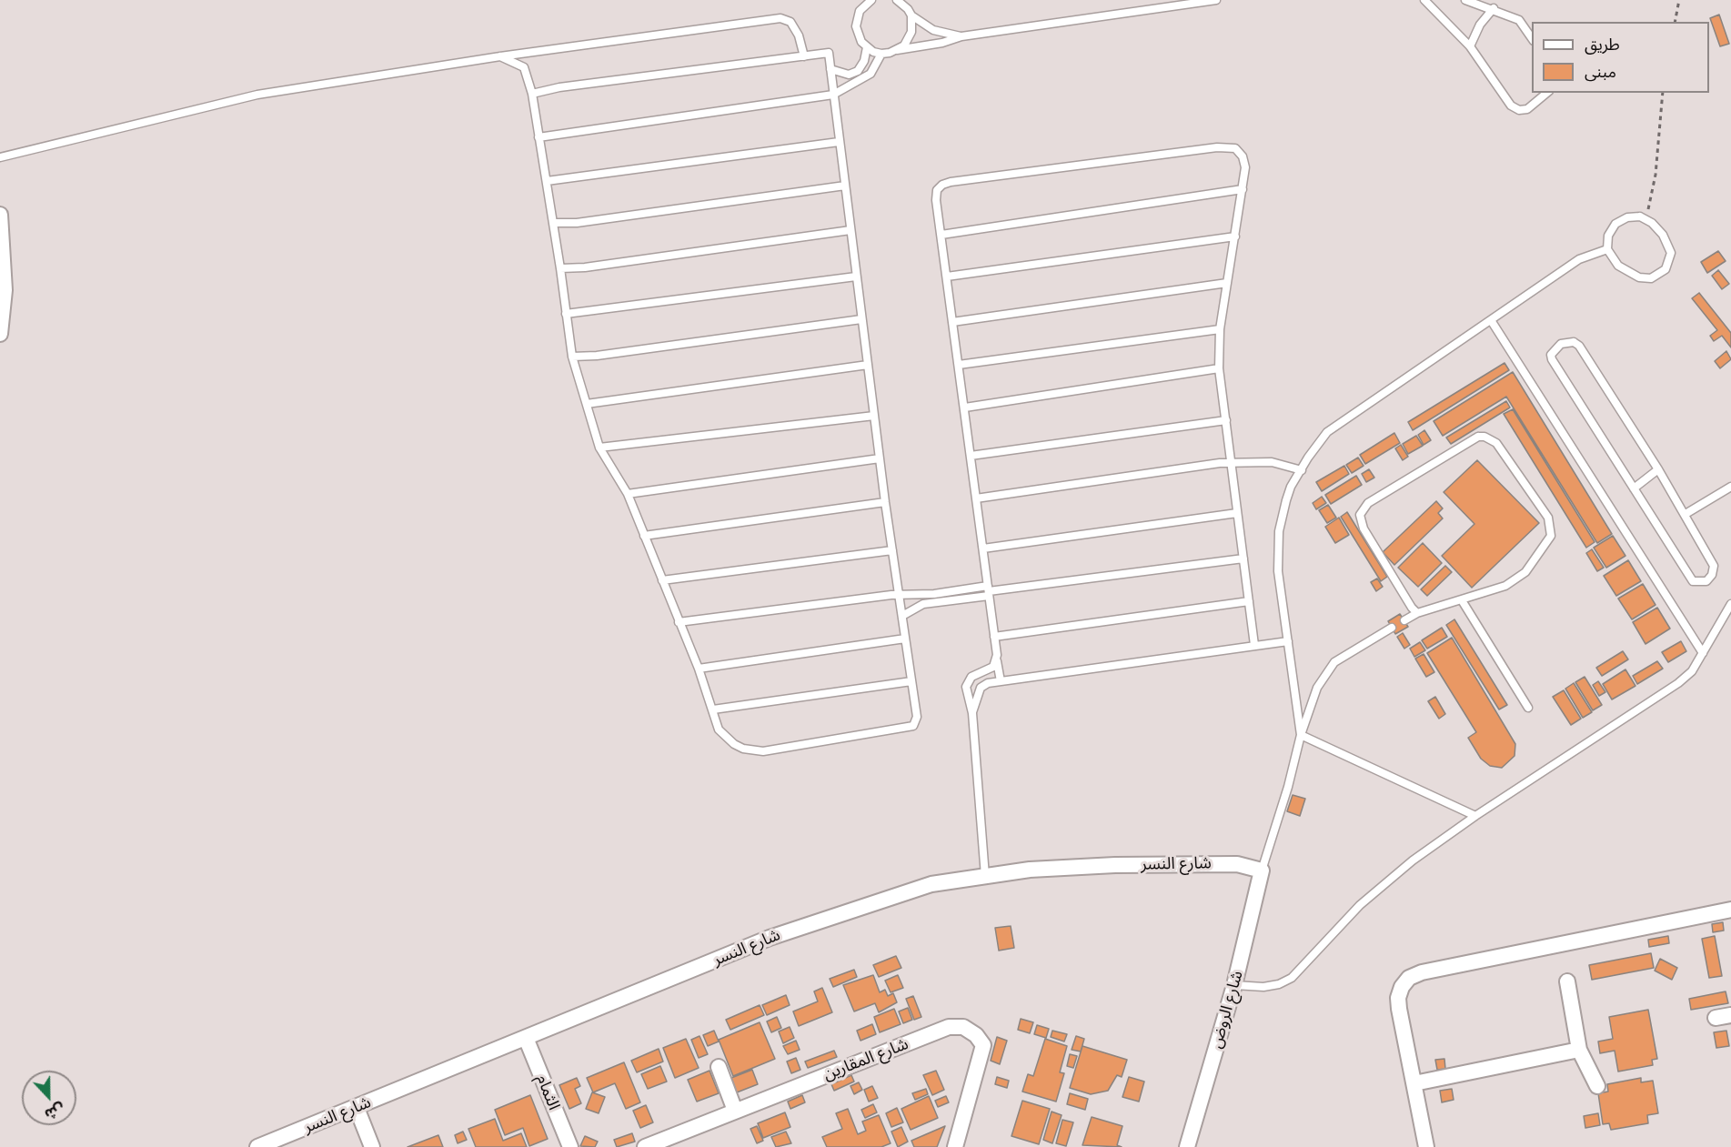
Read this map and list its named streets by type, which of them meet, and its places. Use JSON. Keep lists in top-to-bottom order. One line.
{"streets":{"street":["شارع النسر","شارع الروض","شارع المقارين","الثمام"]},"crossings":[["شارع النسر","شارع الروض"],["شارع النسر","الثمام"]],"legend":["طريق","مبنى"],"north":"bottom"}
